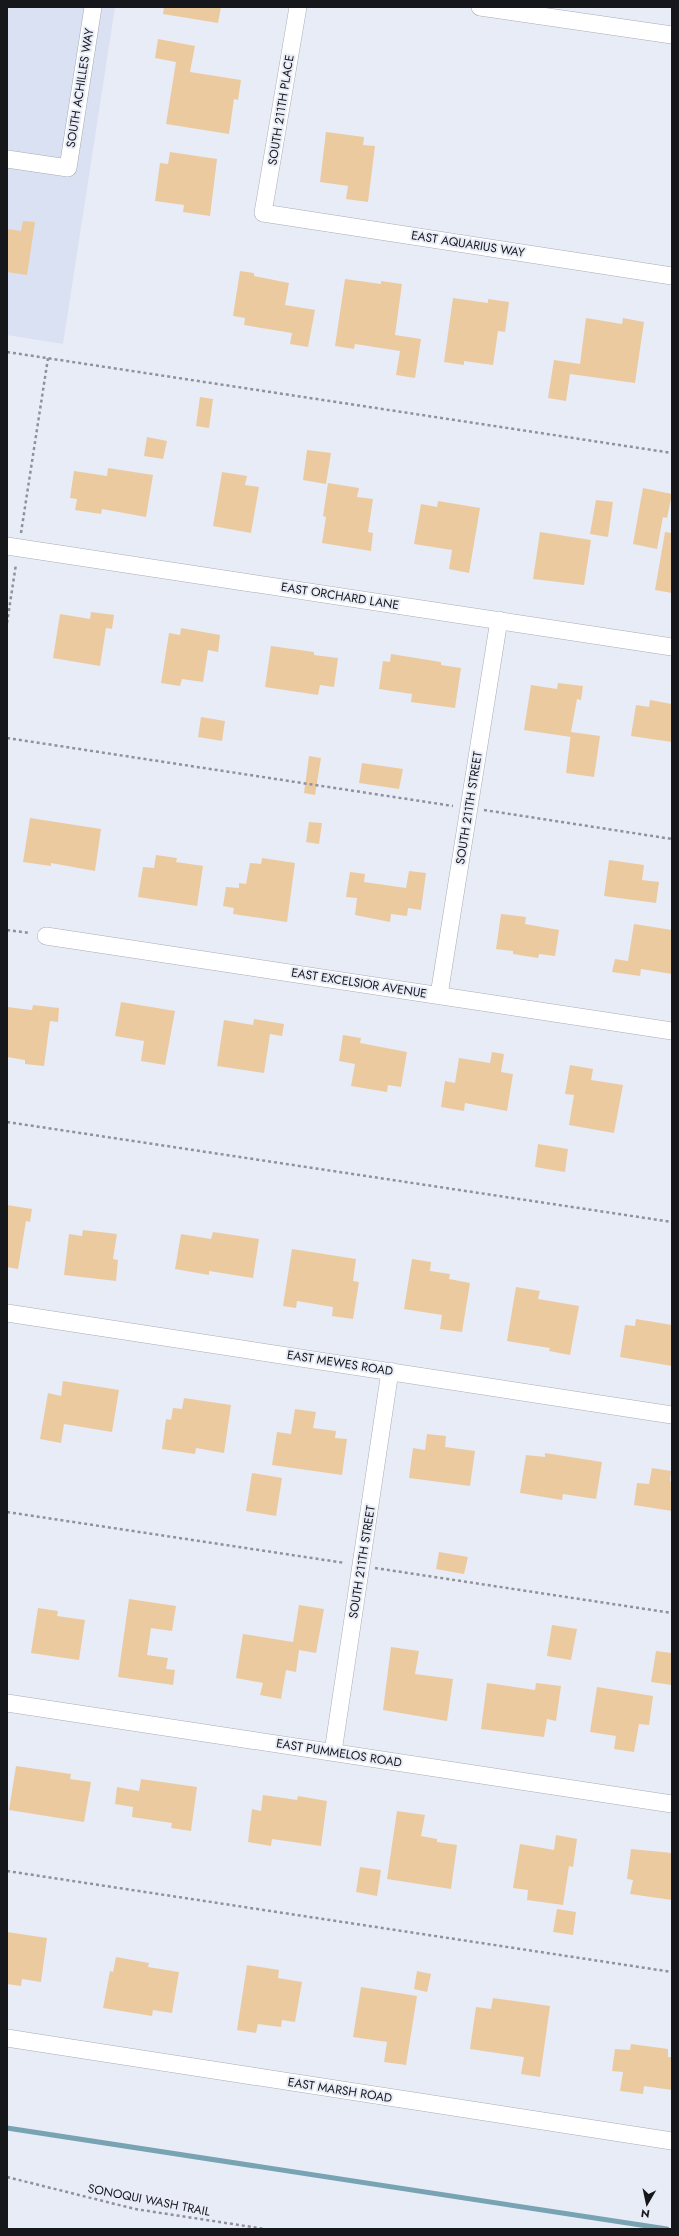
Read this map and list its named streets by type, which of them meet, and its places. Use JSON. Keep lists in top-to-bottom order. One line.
{"streets":{"street":["SOUTH ACHILLES WAY","SOUTH 211TH PLACE","EAST AQUARIUS WAY","EAST ORCHARD LANE","SOUTH 211TH STREET","EAST EXCELSIOR AVENUE","EAST MEWES ROAD","EAST PUMMELOS ROAD","EAST MARSH ROAD"],"path":["SONOQUI WASH TRAIL"]},"crossings":[["SOUTH 211TH PLACE","EAST AQUARIUS WAY"],["EAST ORCHARD LANE","SOUTH 211TH STREET"],["SOUTH 211TH STREET","EAST EXCELSIOR AVENUE"],["SOUTH 211TH STREET","EAST MEWES ROAD"],["SOUTH 211TH STREET","EAST PUMMELOS ROAD"]],"north":"bottom"}
